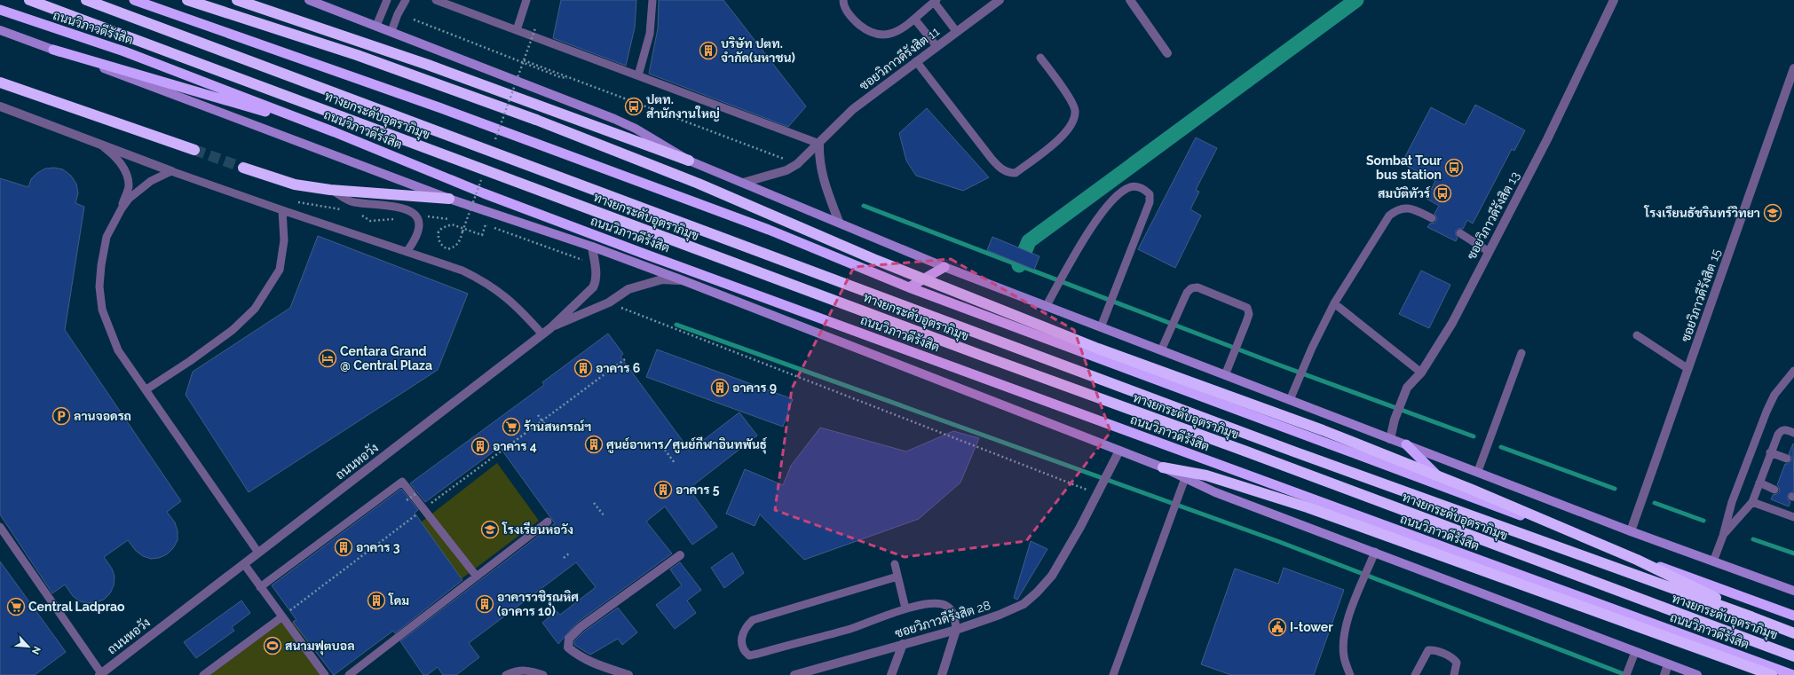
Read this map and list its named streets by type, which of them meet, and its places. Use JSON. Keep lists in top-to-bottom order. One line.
{"streets":{"highway":["ถนนวิภาวดีรังสิต","ทางยกระดับอุตราภิมุข"],"street":["ซอยวิภาวดีรังสิต 11","ซอยวิภาวดีรังสิต 13","ซอยวิภาวดีรังสิต 15","ถนนหอวัง","ซอยวิภาวดีรังสิต 28"]},"crossings":[["ถนนวิภาวดีรังสิต","ถนนหอวัง"],["ถนนวิภาวดีรังสิต","ซอยวิภาวดีรังสิต 28"]],"places":{"building":["บริษัท ปตท. จำกัด(มหาชน)","อาคาร 6","อาคาร 9","ศูนย์อาหาร/ศูนย์กีฬาอินทพันธุ์","อาคาร 4","อาคาร 5","อาคาร 3","โดม","อาคารวชิรุณหิศ (อาคาร 10)"],"bus stop":["ปตท. สำนักงานใหญ่","Sombat Tour bus station","สมบัติทัวร์"],"school or university":["โรงเรียนธัชรินทร์วิทยา","โรงเรียนหอวัง"],"hotel":["Centara Grand @ Central Plaza"],"parking":["ลานจอดรถ"],"supermarket":["ร้านสหกรณ์ฯ","Central Ladprao"],"public building":["I-tower"],"sports":["สนามฟุตบอล"]},"north":"bottom right"}
